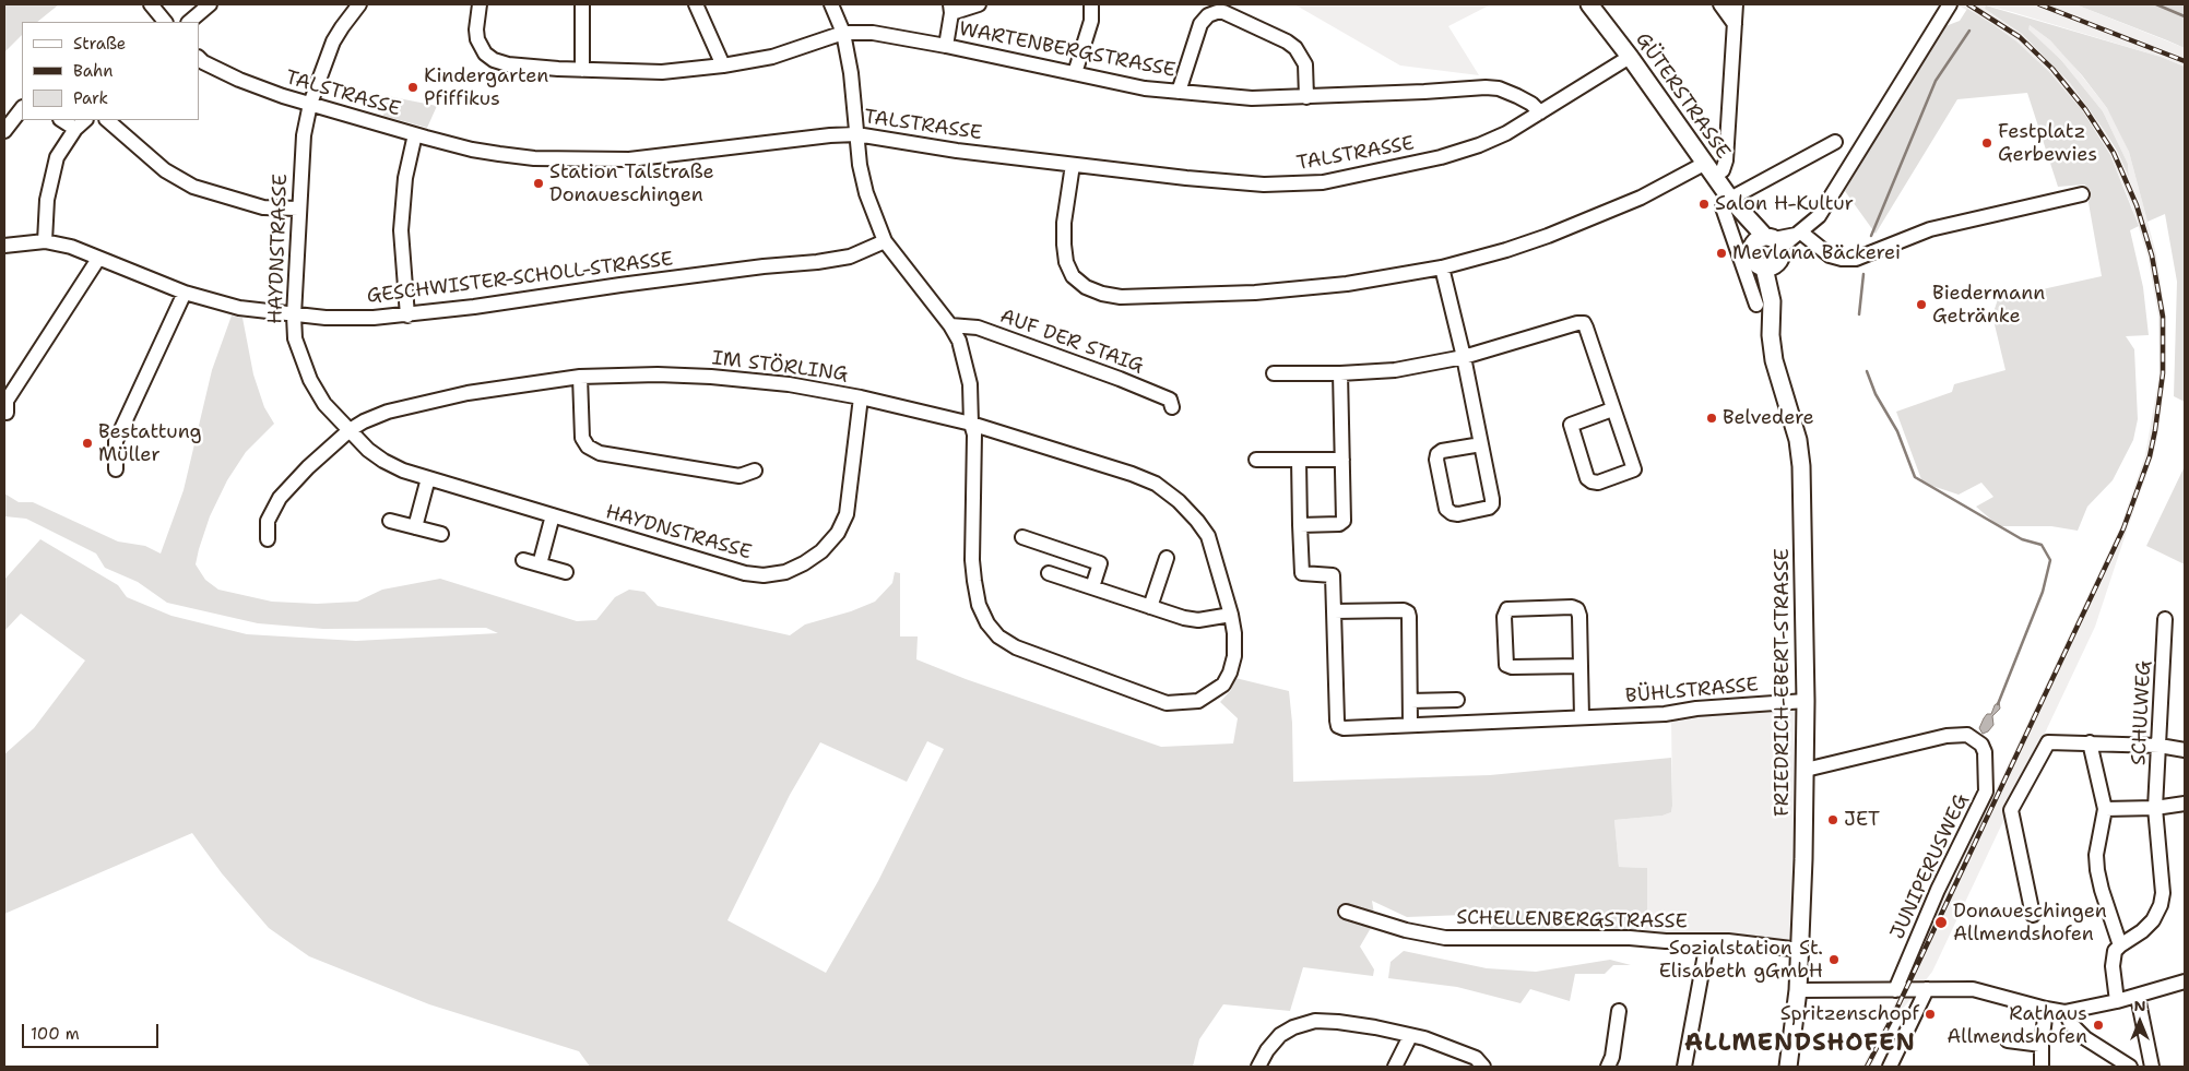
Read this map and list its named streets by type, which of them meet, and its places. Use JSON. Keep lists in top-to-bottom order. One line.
{"streets":{"main road":["GÜTERSTRASSE","FRIEDRICH-EBERT-STRASSE"],"street":["WARTENBERGSTRASSE","TALSTRASSE","HAYDNSTRASSE","GESCHWISTER-SCHOLL-STRASSE","AUF DER STAIG","IM STÖRLING","BÜHLSTRASSE","SCHULWEG","JUNIPERUSWEG","SCHELLENBERGSTRASSE"]},"crossings":[["WARTENBERGSTRASSE","TALSTRASSE"],["WARTENBERGSTRASSE","IM STÖRLING"],["TALSTRASSE","GÜTERSTRASSE"],["TALSTRASSE","HAYDNSTRASSE"],["TALSTRASSE","IM STÖRLING"],["GÜTERSTRASSE","FRIEDRICH-EBERT-STRASSE"],["HAYDNSTRASSE","GESCHWISTER-SCHOLL-STRASSE"],["HAYDNSTRASSE","IM STÖRLING"],["GESCHWISTER-SCHOLL-STRASSE","IM STÖRLING"],["AUF DER STAIG","IM STÖRLING"],["FRIEDRICH-EBERT-STRASSE","BÜHLSTRASSE"],["FRIEDRICH-EBERT-STRASSE","JUNIPERUSWEG"],["FRIEDRICH-EBERT-STRASSE","SCHELLENBERGSTRASSE"]],"districts":["ALLMENDSHOFEN"],"places":["Kindergarten Pfiffikus","Festplatz Gerbewies","Station Talstraße Donaueschingen","Salon H-Kultur","Mevlana Bäckerei","Biedermann Getränke","Belvedere","Bestattung Müller","JET","Donaueschingen Allmendshofen","Sozialstation St. Elisabeth gGmbH","Spritzenschopf","Rathaus Allmendshofen"],"legend":["Straße","Bahn","Park"],"scale_bar":"100 m","north":"top"}
